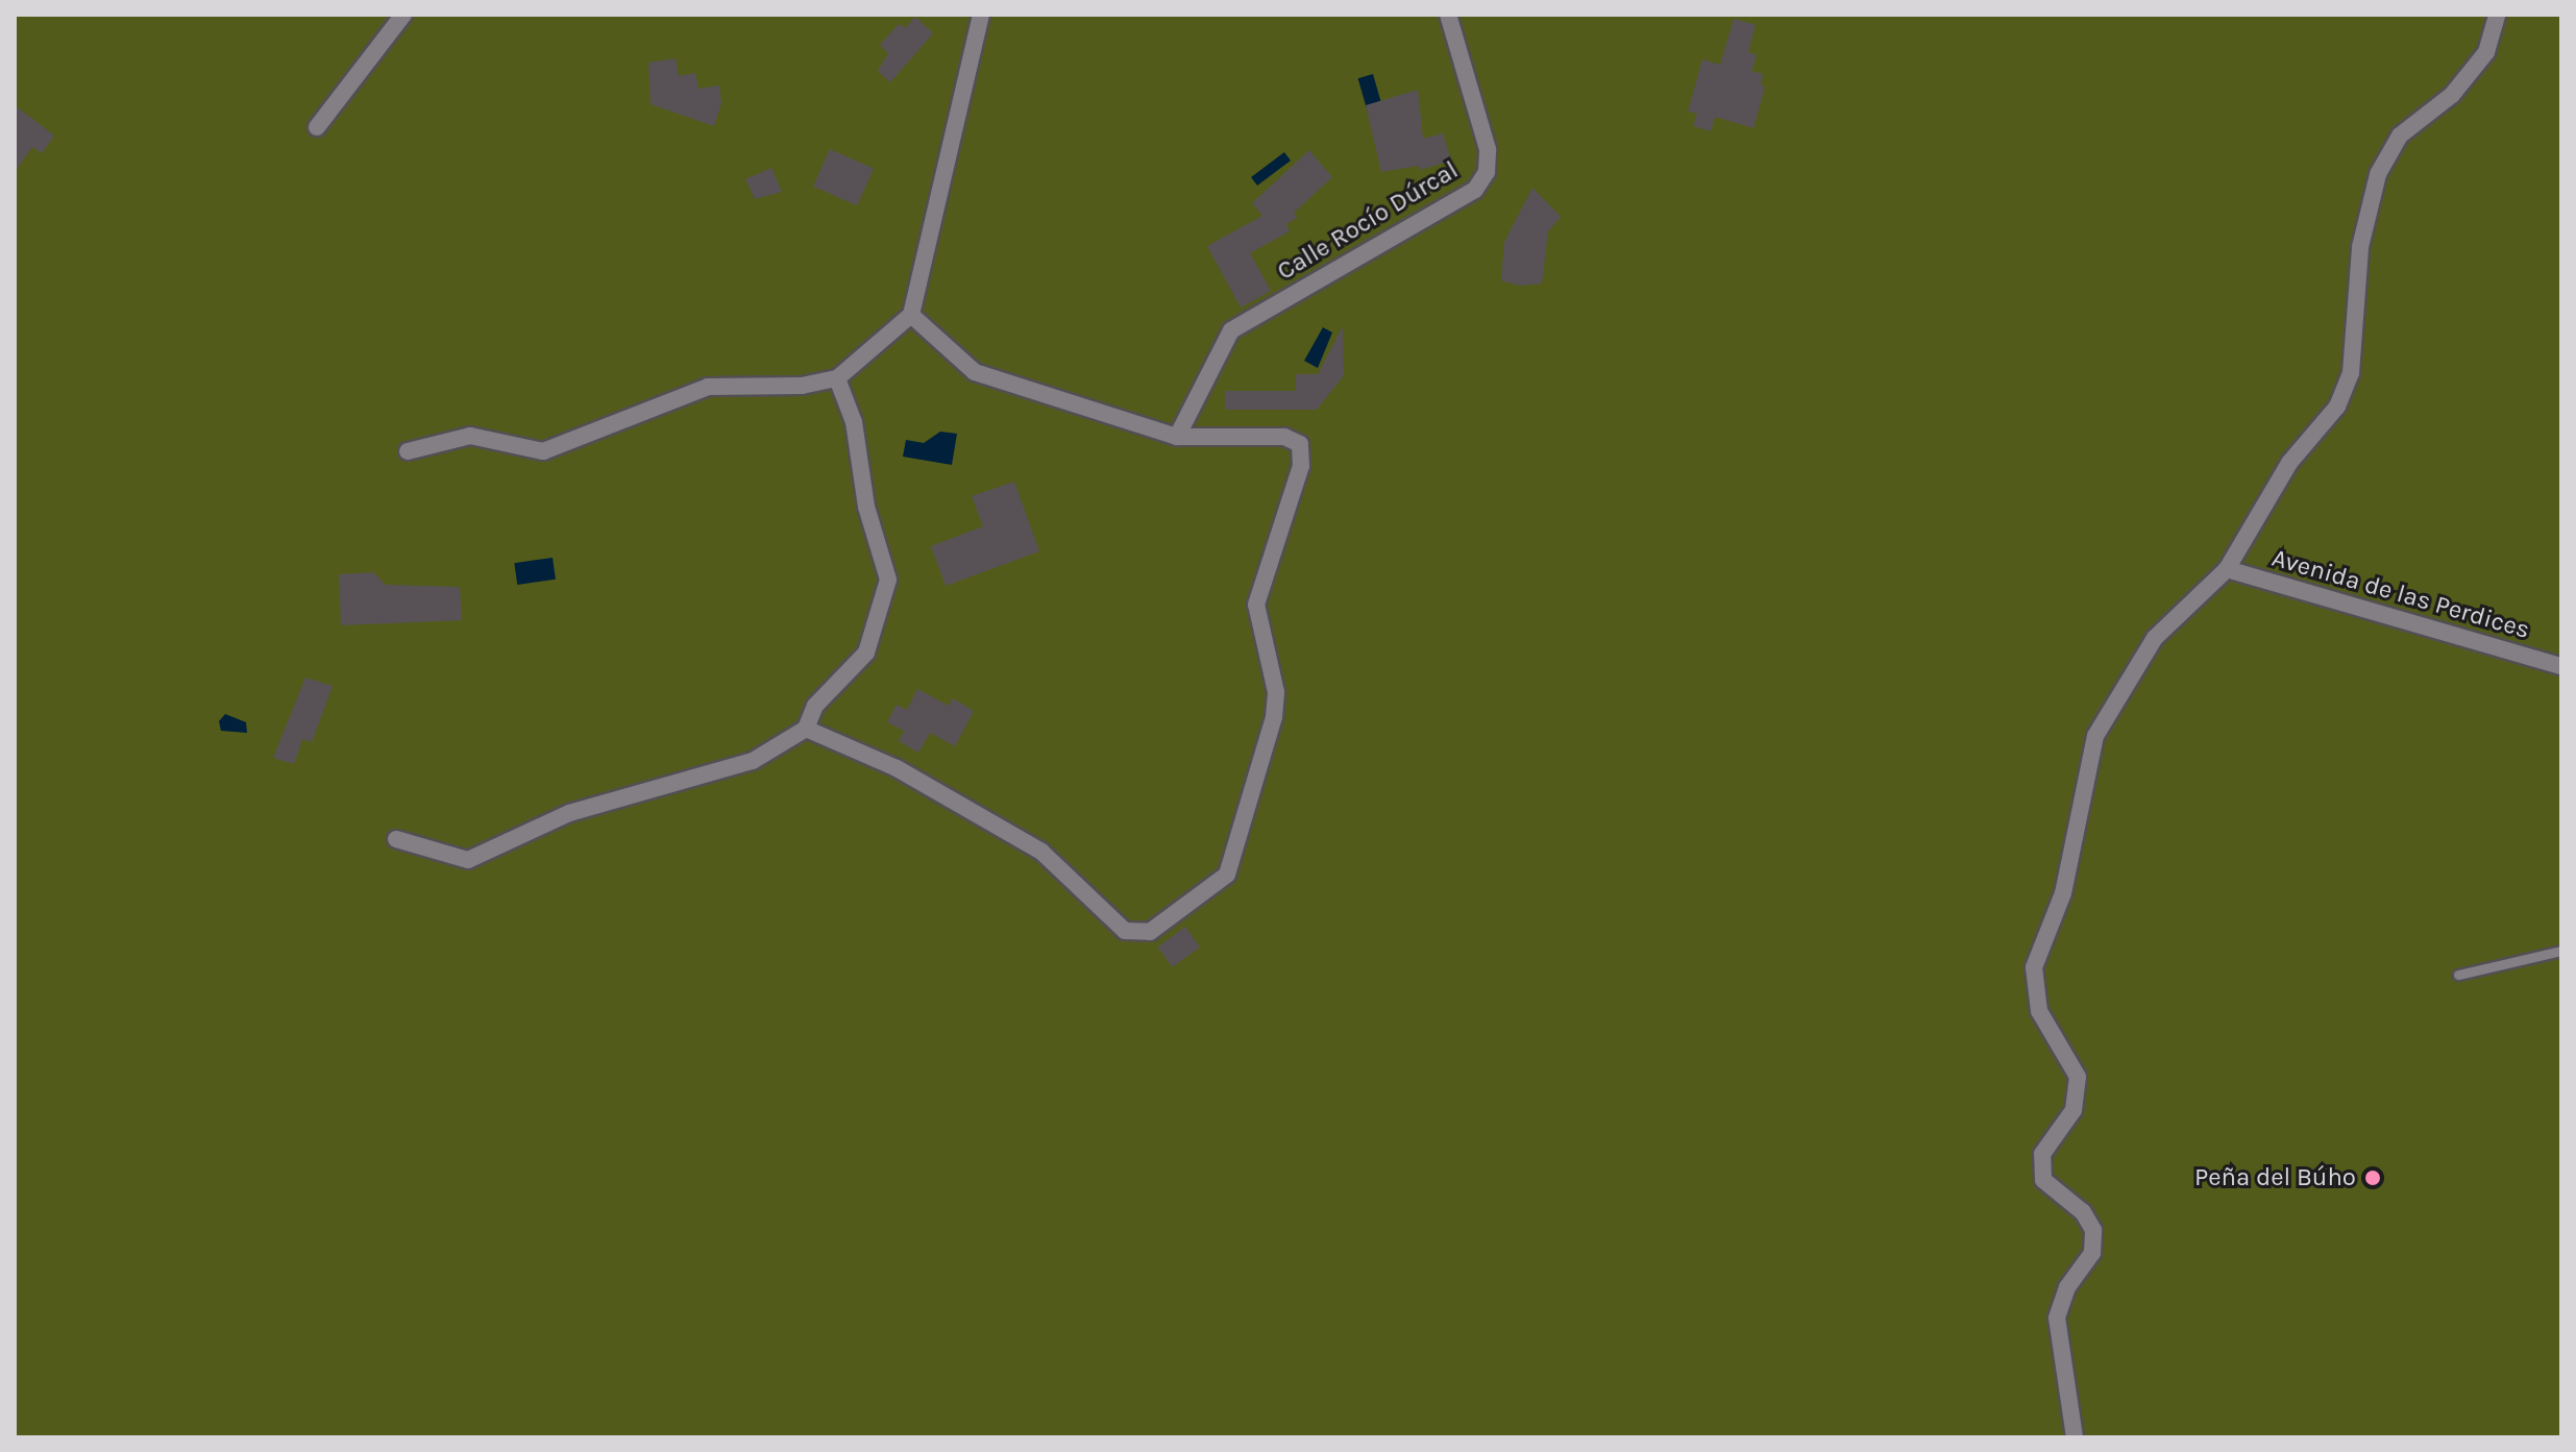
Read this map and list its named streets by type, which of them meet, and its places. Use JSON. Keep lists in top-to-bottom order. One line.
{"streets":{"street":["Calle Rocío Dúrcal","Avenida de las Perdices"]},"places":["Peña del Búho"]}
